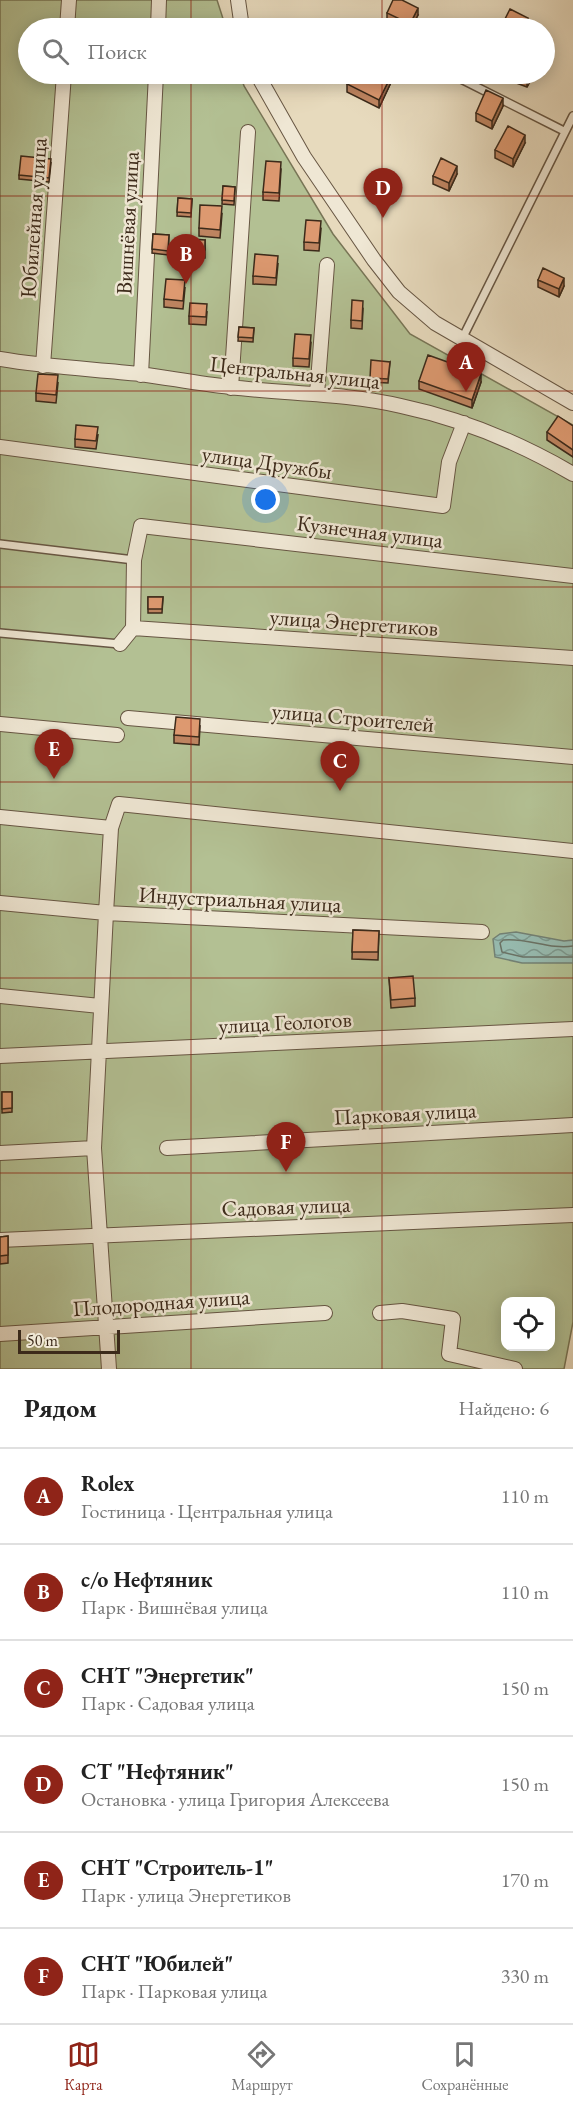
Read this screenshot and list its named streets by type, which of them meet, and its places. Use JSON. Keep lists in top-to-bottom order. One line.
{"streets":{"street":["Юбилейная улица","Вишнёвая улица","Центральная улица","улица Дружбы","Кузнечная улица","улица Энергетиков","улица Строителей","Индустриальная улица","улица Геологов","Парковая улица","Садовая улица","Плодородная улица"]},"crossings":[["Юбилейная улица","Центральная улица"],["Вишнёвая улица","Центральная улица"],["Центральная улица","улица Дружбы"],["Кузнечная улица","улица Энергетиков"]],"scale_bar":"50 m","page":{"search":"Поиск","pins":["D","B","A","E","C","F"],"scale":"50 m","heading":["Рядом","Найдено: 6"],"list":[{"mark":"A","name":"Rolex","note":"Гостиница · Центральная улица","value":"110 m"},{"mark":"B","name":"с/о Нефтяник","note":"Парк · Вишнёвая улица","value":"110 m"},{"mark":"C","name":"СНТ \"Энергетик\"","note":"Парк · Садовая улица","value":"150 m"},{"mark":"D","name":"СТ \"Нефтяник\"","note":"Остановка · улица Григория Алексеева","value":"150 m"},{"mark":"E","name":"СНТ \"Строитель-1\"","note":"Парк · улица Энергетиков","value":"170 m"},{"mark":"F","name":"СНТ \"Юбилей\"","note":"Парк · Парковая улица","value":"330 m"}],"nav":["Карта","Маршрут","Сохранённые"]}}
